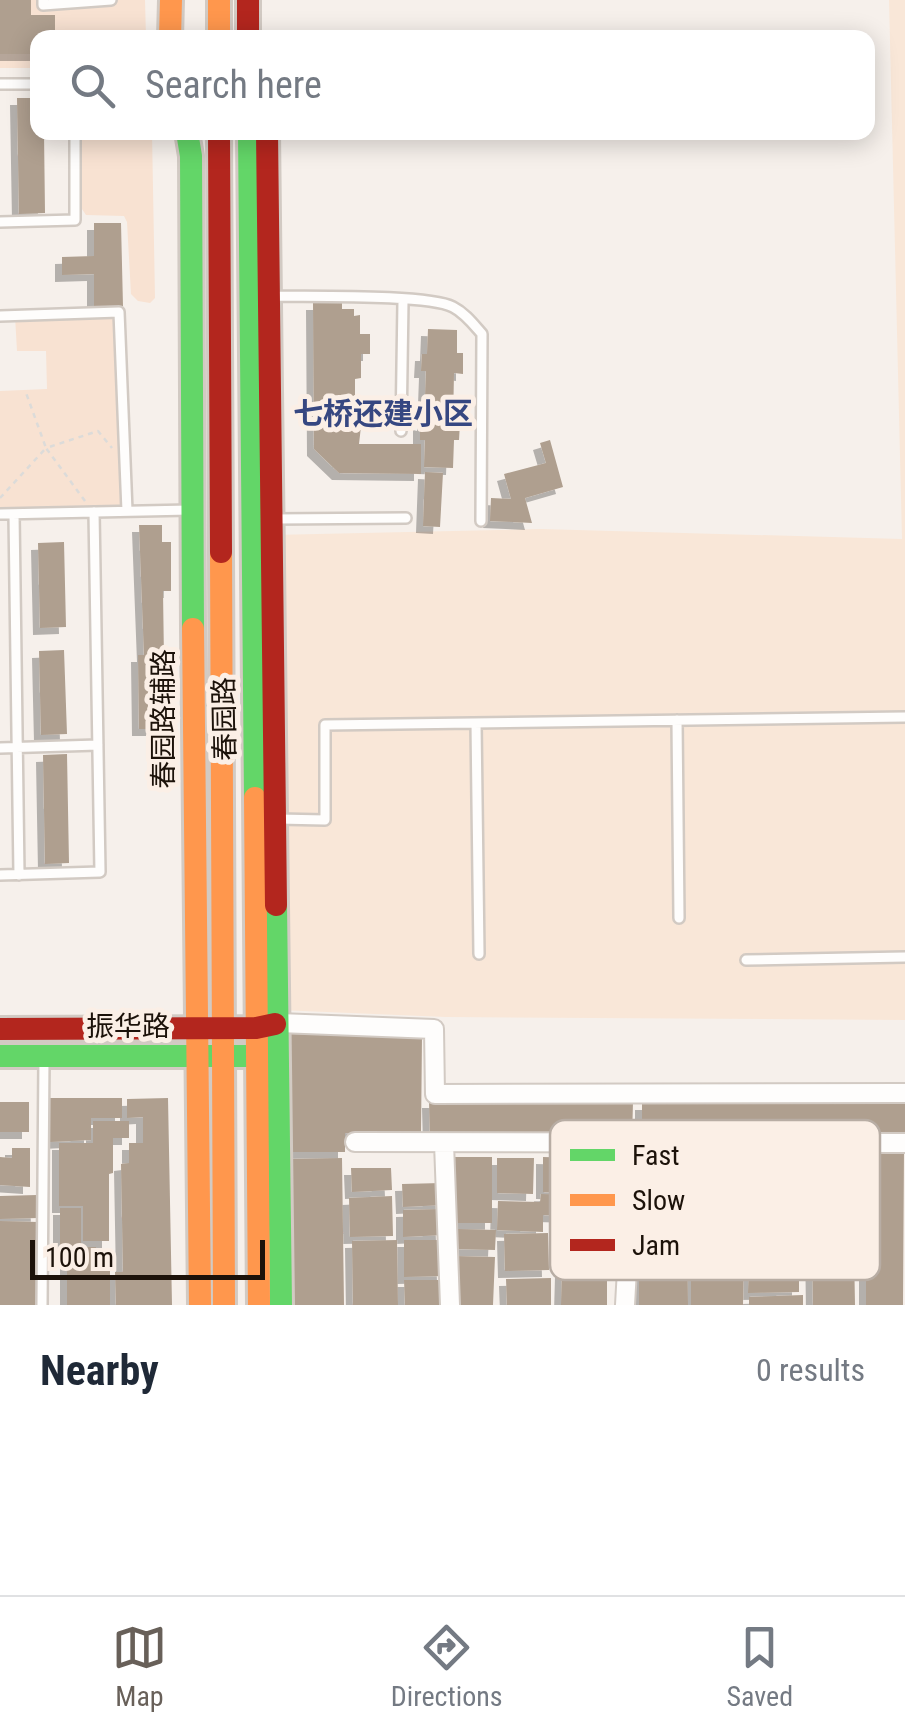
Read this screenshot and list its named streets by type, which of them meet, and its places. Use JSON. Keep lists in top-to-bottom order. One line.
{"streets":{"main road":["春园路辅路","春园路","振华路"]},"crossings":[["春园路辅路","振华路"],["春园路","振华路"]],"districts":["七桥还建小区"],"legend":["Fast","Slow","Jam"],"scale_bar":"100 m","page":{"search":"Search here","scale":"100 m","heading":["Nearby","0 results"],"nav":["Map","Directions","Saved"]}}
